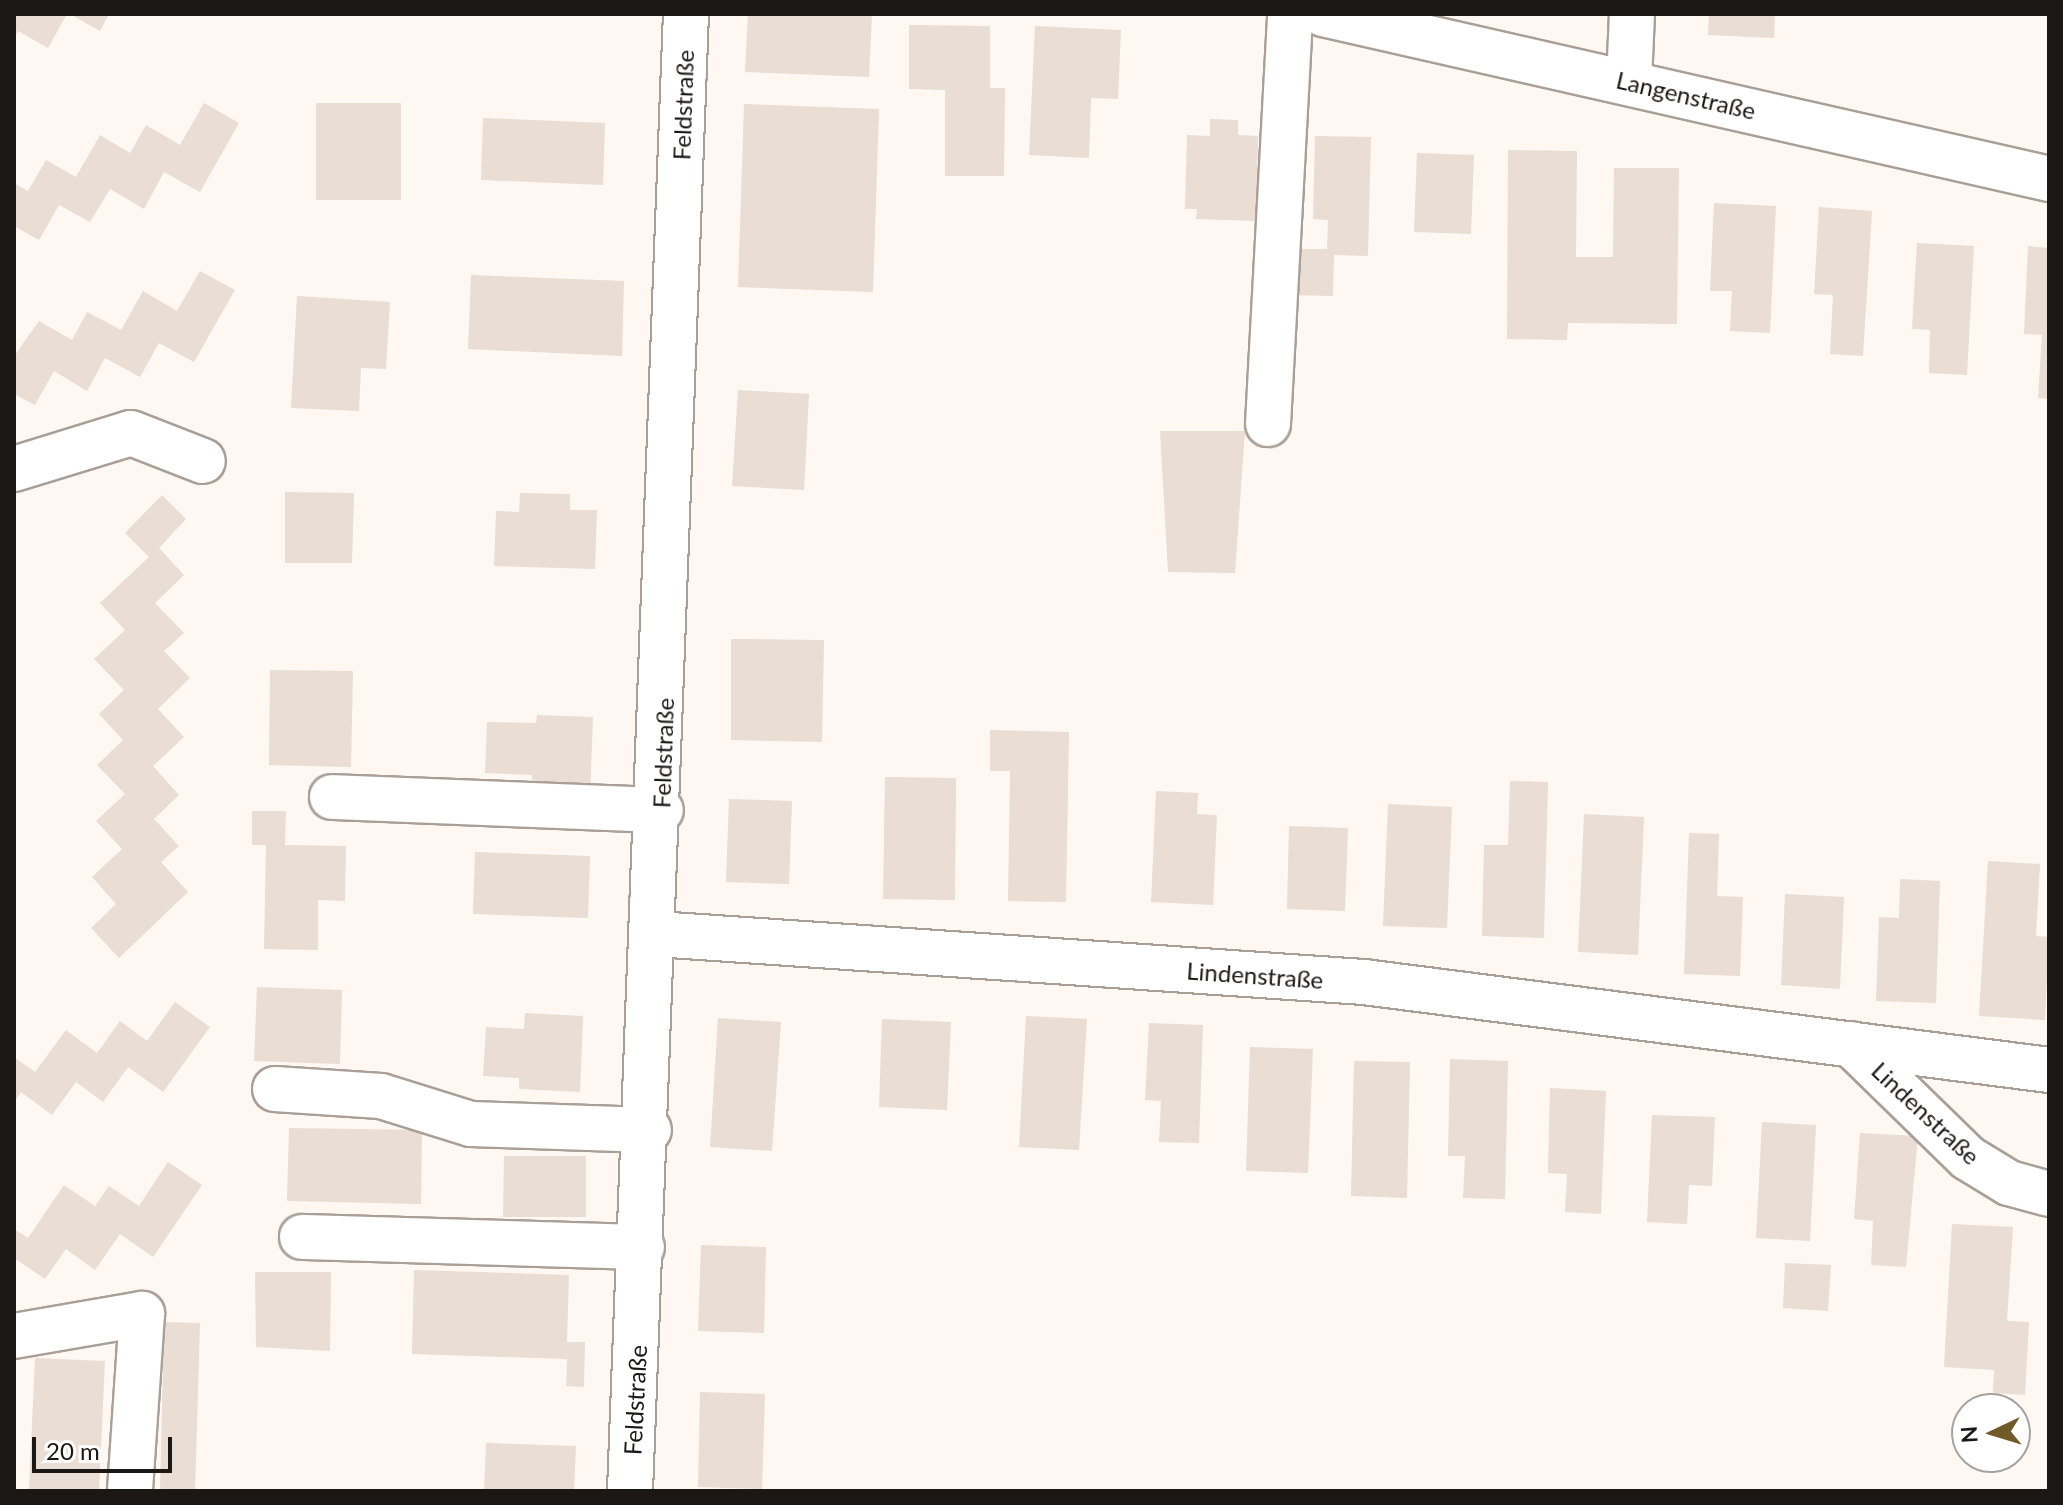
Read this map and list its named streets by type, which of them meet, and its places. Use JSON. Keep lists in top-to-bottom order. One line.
{"streets":{"street":["Langenstraße","Feldstraße","Lindenstraße"]},"crossings":[["Feldstraße","Lindenstraße"]],"scale_bar":"20 m","north":"left"}
